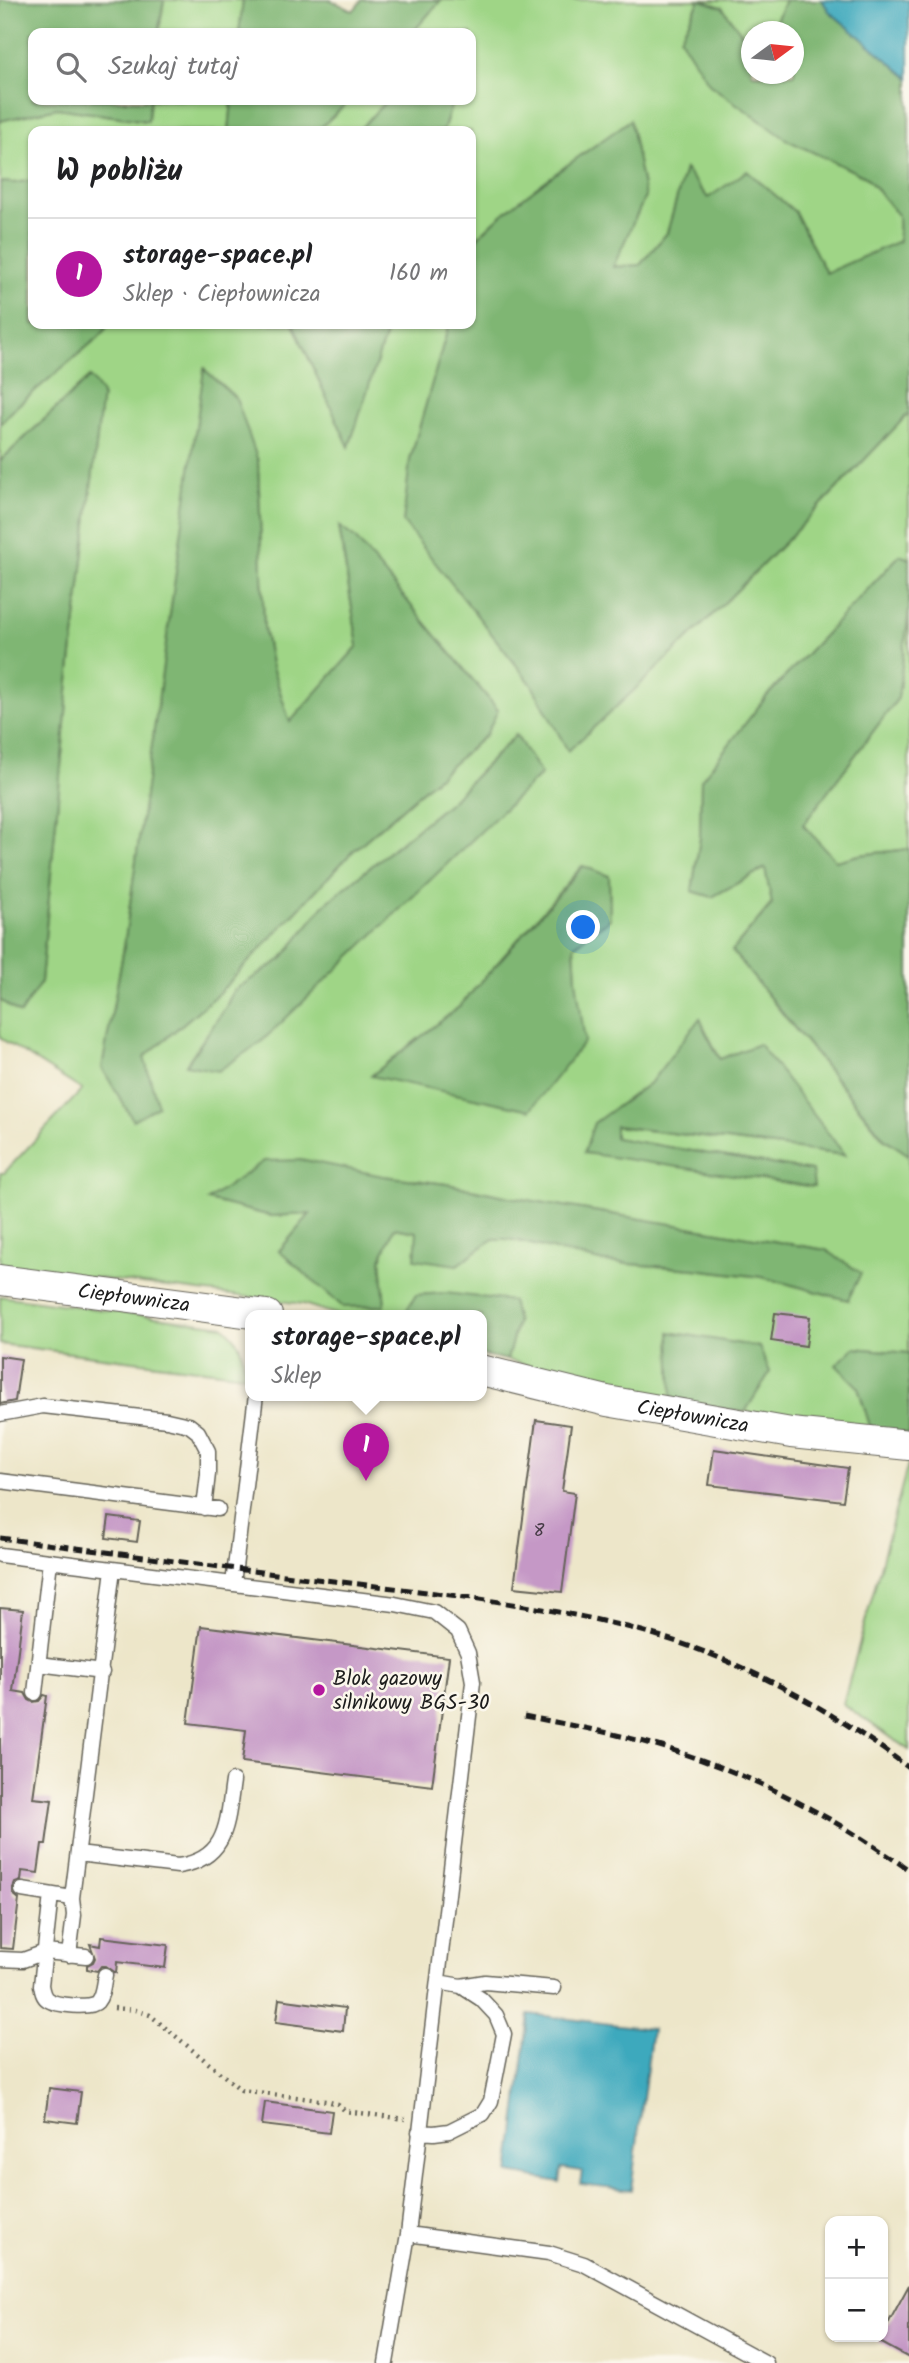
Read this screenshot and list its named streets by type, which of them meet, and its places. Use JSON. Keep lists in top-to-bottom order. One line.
{"streets":{"street":["Ciepłownicza"]},"places":["Blok gazowy silnikowy BGS-30"],"house_numbers":["8"],"north":"right","page":{"search":"Szukaj tutaj","heading":"W pobliżu","list":[{"mark":"1","name":"storage-space.pl","note":"Sklep · Ciepłownicza","value":"160 m"}],"popup":["storage-space.pl","Sklep"],"pins":"1","map_buttons":["+","−"]}}
